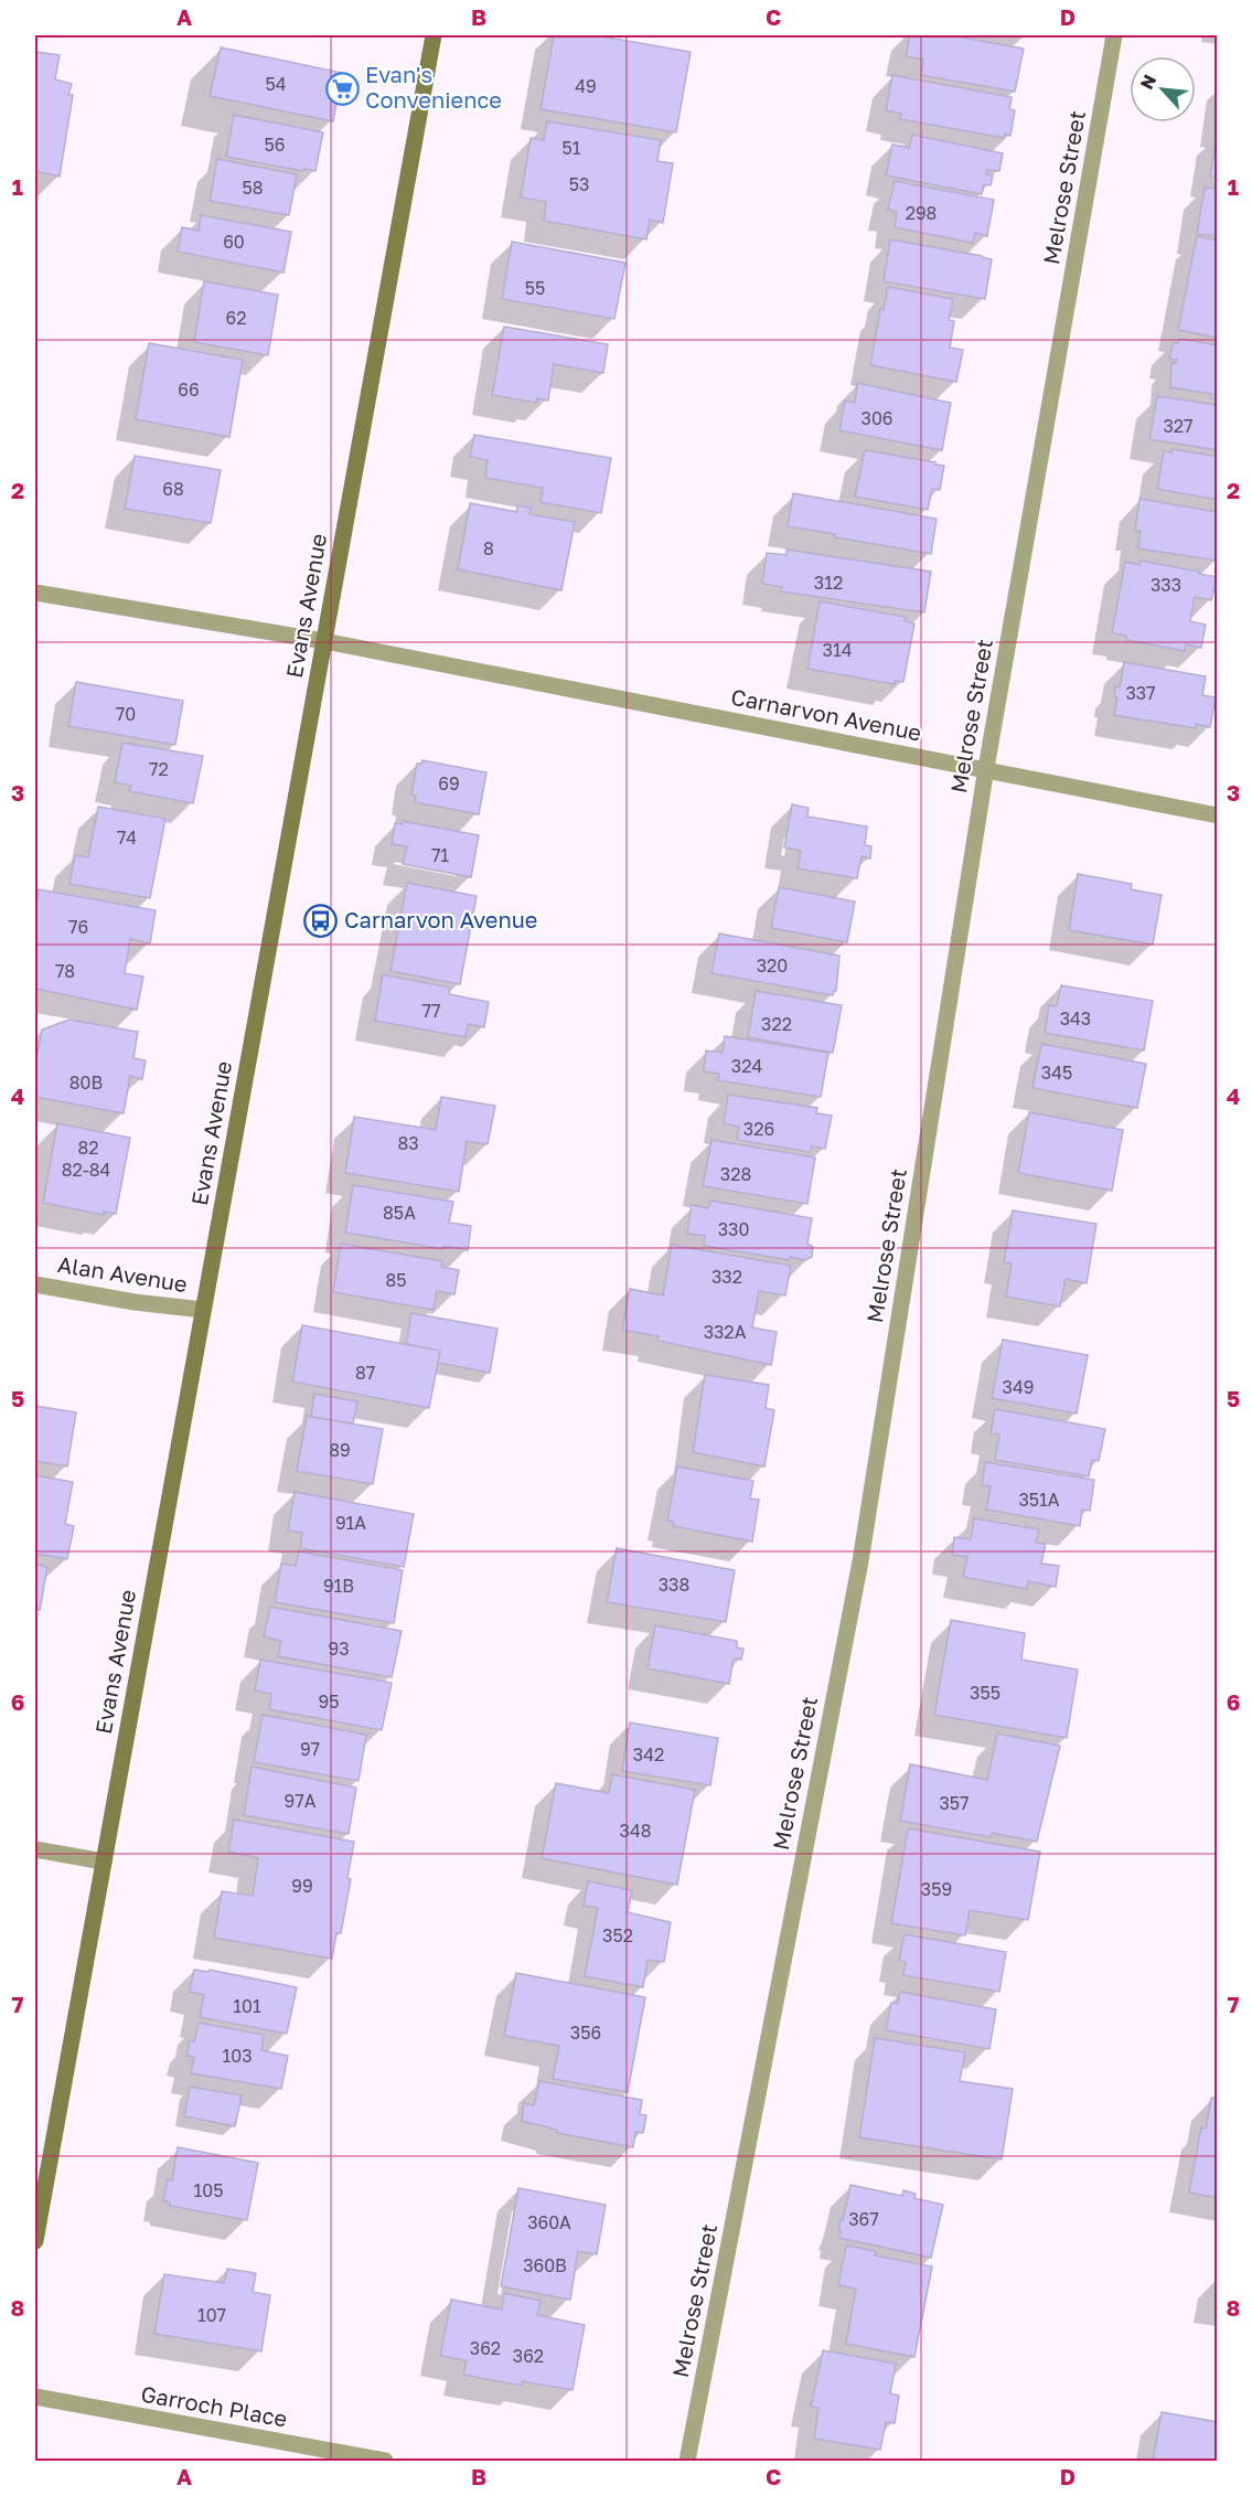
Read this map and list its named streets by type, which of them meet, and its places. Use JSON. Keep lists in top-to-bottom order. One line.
{"streets":{"street":["Melrose Street","Evans Avenue","Carnarvon Avenue","Alan Avenue","Garroch Place"]},"crossings":[["Melrose Street","Carnarvon Avenue"],["Evans Avenue","Carnarvon Avenue"],["Evans Avenue","Alan Avenue"]],"places":{"supermarket":["Evan's Convenience"],"bus stop":["Carnarvon Avenue"]},"house_numbers":["54","49","56","51","53","58","298","60","55","62","66","306","327","68","8","312","333","314","337","70","72","69","74","71","76","320","78","77","343","322","324","345","80B","326","83","82","82-84","328","85A","330","332","85","332A","87","349","89","351A","91A","338","91B","93","355","95","97","342","97A","357","348","99","359","352","101","356","103","105","367","360A","360B","107","362","362"],"north":"top left","grid":{"columns":["A","B","C","D"],"rows":["1","2","3","4","5","6","7","8"]}}
